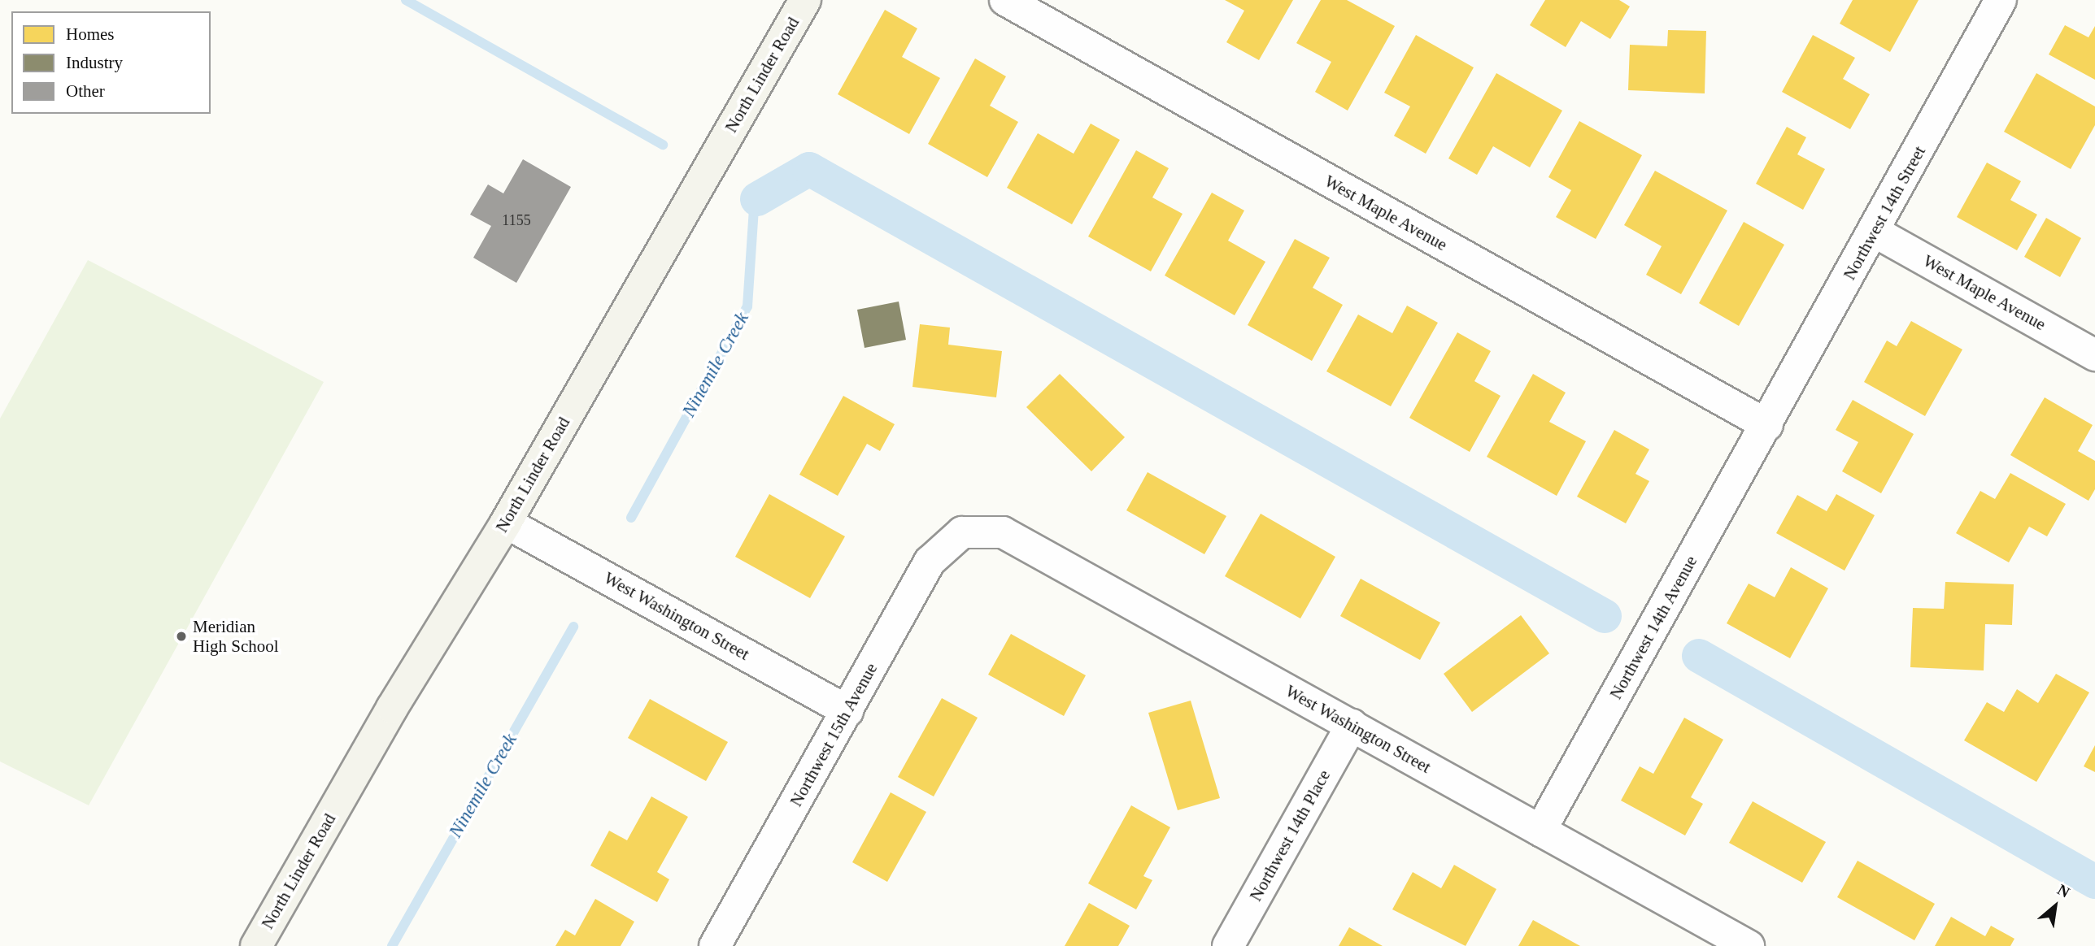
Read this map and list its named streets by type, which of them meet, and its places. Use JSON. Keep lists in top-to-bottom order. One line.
{"streets":{"main road":["North Linder Road"],"street":["West Maple Avenue","Northwest 14th Street","West Washington Street","Northwest 14th Avenue","Northwest 15th Avenue","Northwest 14th Place"]},"crossings":[["North Linder Road","West Washington Street"],["West Maple Avenue","Northwest 14th Street"],["West Maple Avenue","Northwest 14th Avenue"],["Northwest 14th Street","Northwest 14th Avenue"],["West Washington Street","Northwest 14th Avenue"],["West Washington Street","Northwest 15th Avenue"],["West Washington Street","Northwest 14th Place"]],"water":["Ninemile Creek"],"places":["Meridian High School"],"house_numbers":["1155"],"legend":["Homes","Industry","Other"],"north":"top right"}
